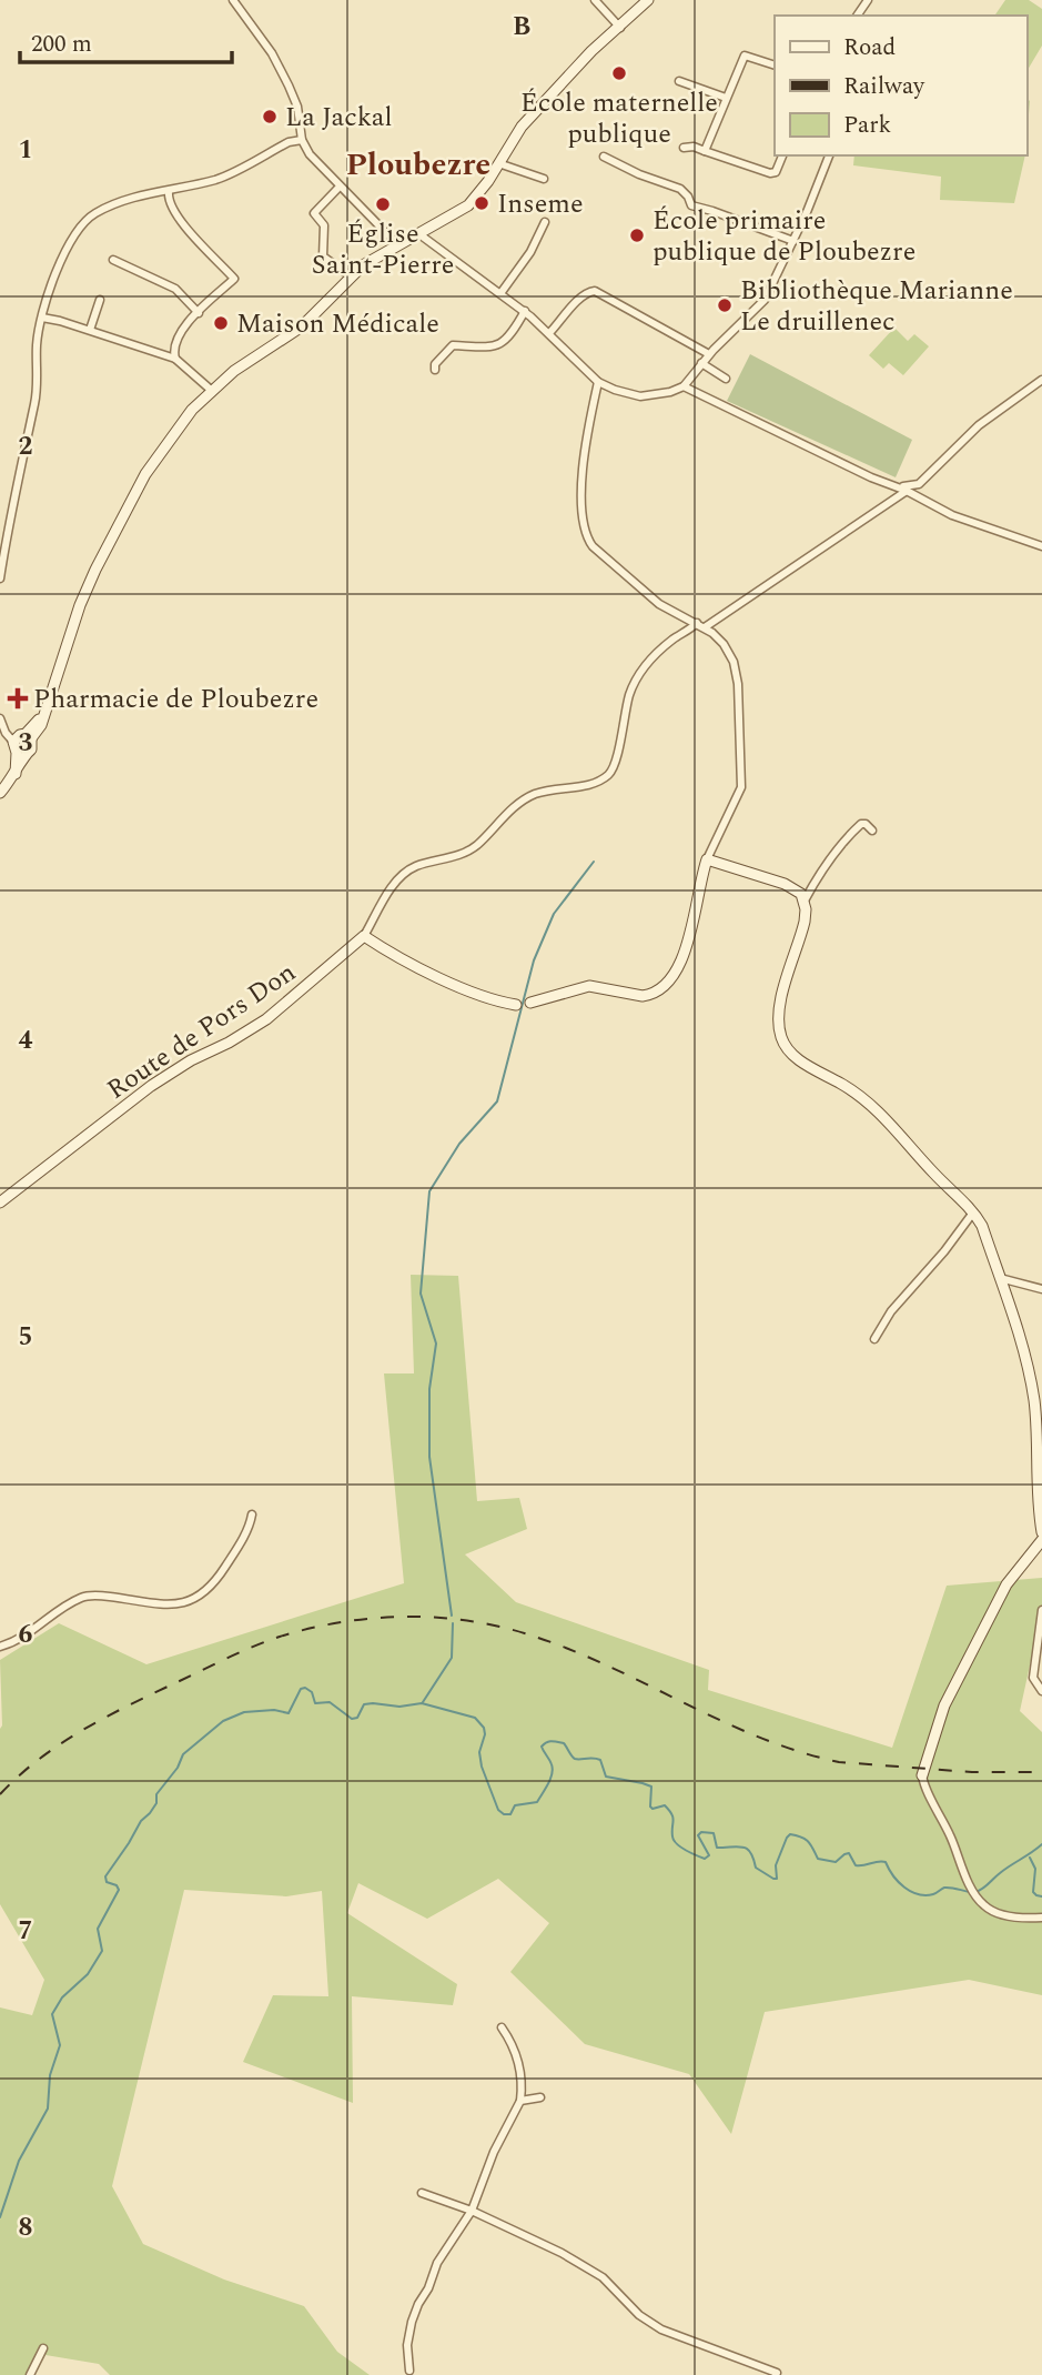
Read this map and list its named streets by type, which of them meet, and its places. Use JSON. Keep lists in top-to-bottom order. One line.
{"streets":{"street":["Route de Pors Don"]},"districts":["Ploubezre"],"places":{"other":["École maternelle publique","La Jackal","Inseme","Église Saint-Pierre","École primaire publique de Ploubezre","Bibliothèque Marianne Le druillenec","Maison Médicale"],"health":["Pharmacie de Ploubezre"]},"legend":["Road","Railway","Park"],"scale_bar":"200 m","grid":{"columns":["B"],"rows":["1","2","3","4","5","6","7","8"]}}
